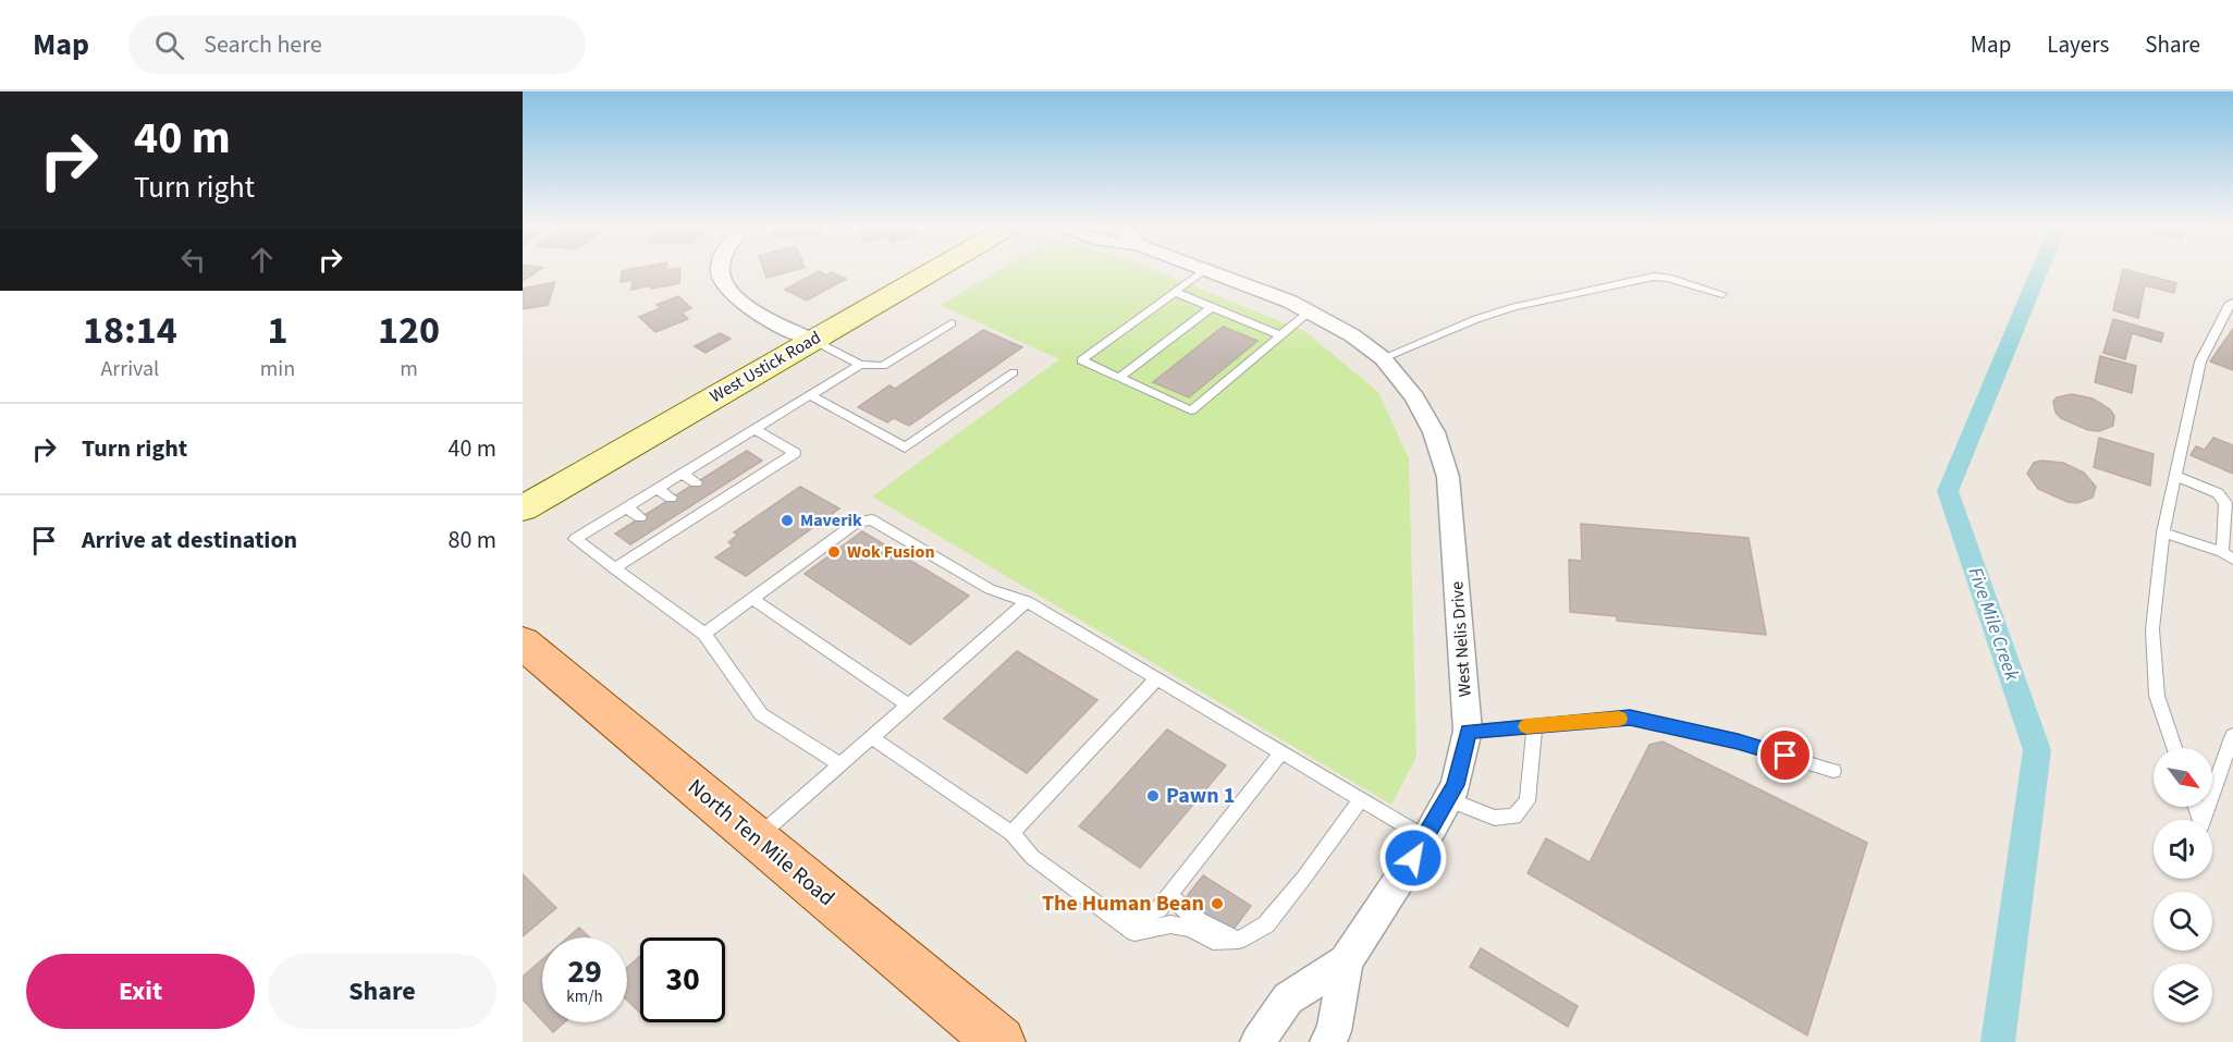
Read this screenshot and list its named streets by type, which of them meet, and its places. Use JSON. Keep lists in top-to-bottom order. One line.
{"streets":{"main road":["West Ustick Road","North Ten Mile Road"],"street":["West Nelis Drive"]},"water":["Five Mile Creek"],"places":["Maverik","Wok Fusion","Pawn 1","The Human Bean"],"north":"bottom right","page":{"header":"Map","search":"Search here","nav":["Map","Layers","Share"],"turn":["40 m","Turn right"],"eta":["18:14","Arrival","1","min","120","m"],"list":[{"name":"Turn right","value":"40 m"},{"name":"Arrive at destination","value":"80 m"}],"speed":"29 km/h","limit":"30","buttons":["Exit","Share"]}}
